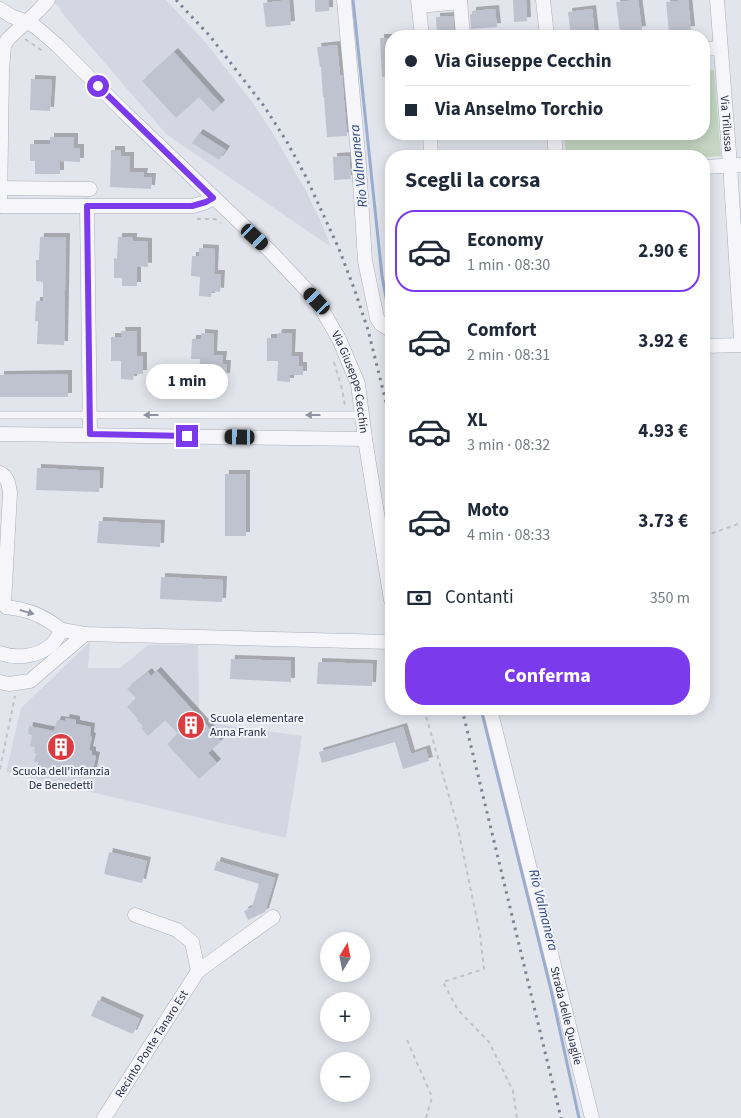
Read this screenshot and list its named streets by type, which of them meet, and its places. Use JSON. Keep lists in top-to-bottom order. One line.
{"streets":{"street":["Via Trilussa","Via Giuseppe Cecchin","Strada delle Quaglie","Recinto Ponte Tanaro Est"]},"water":["Rio Valmanera"],"places":{"building":["Scuola elementare Anna Frank","Scuola dell'infanzia De Benedetti"]},"north":"top","page":{"banner":["Via Giuseppe Cecchin","Via Anselmo Torchio"],"heading":"Scegli la corsa","list":[{"name":"Economy","note":"1 min · 08:30","value":"2.90 €"},{"name":"Comfort","note":"2 min · 08:31","value":"3.92 €"},{"name":"XL","note":"3 min · 08:32","value":"4.93 €"},{"name":"Moto","note":"4 min · 08:33","value":"3.73 €"}],"bubble":"1 min","pay":["Contanti","350 m"],"buttons":"Conferma","map_buttons":["+","−"]}}
